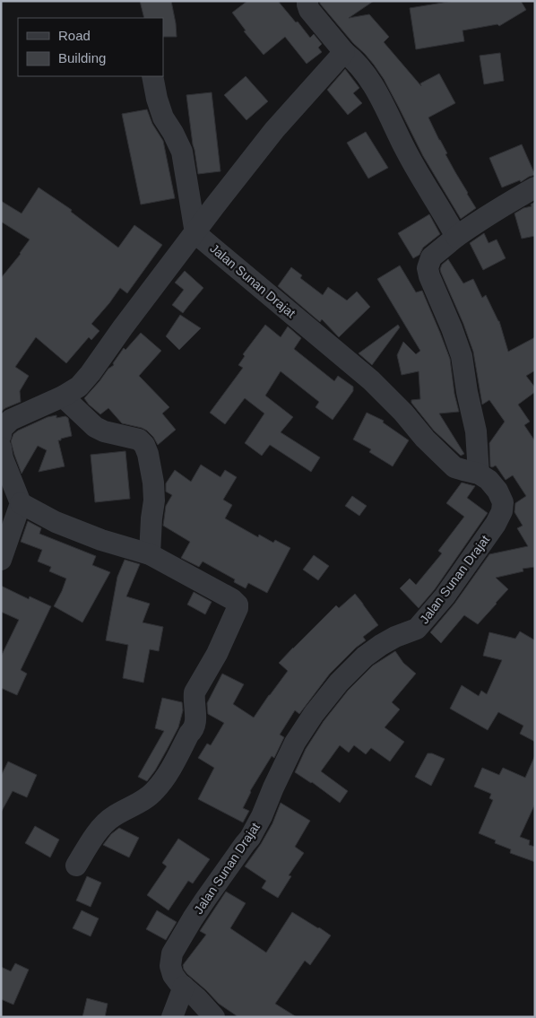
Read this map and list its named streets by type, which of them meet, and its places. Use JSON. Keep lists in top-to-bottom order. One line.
{"streets":{"street":["Jalan Sunan Drajat"]},"legend":["Road","Building"]}
